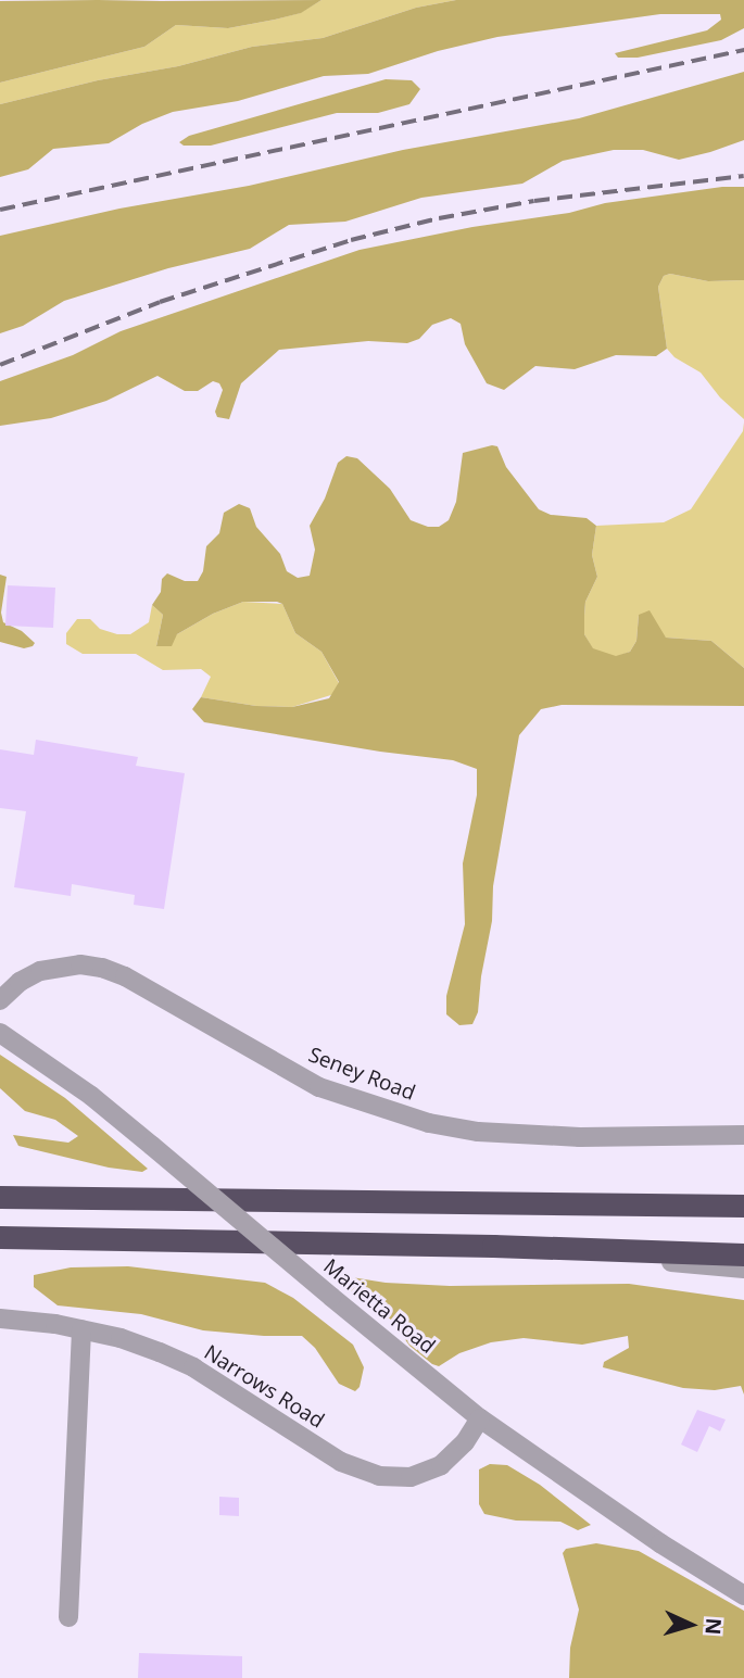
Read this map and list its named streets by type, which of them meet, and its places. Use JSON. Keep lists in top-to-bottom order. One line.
{"streets":{"street":["Seney Road","Marietta Road","Narrows Road"]},"crossings":[["Marietta Road","Narrows Road"]],"north":"right"}
